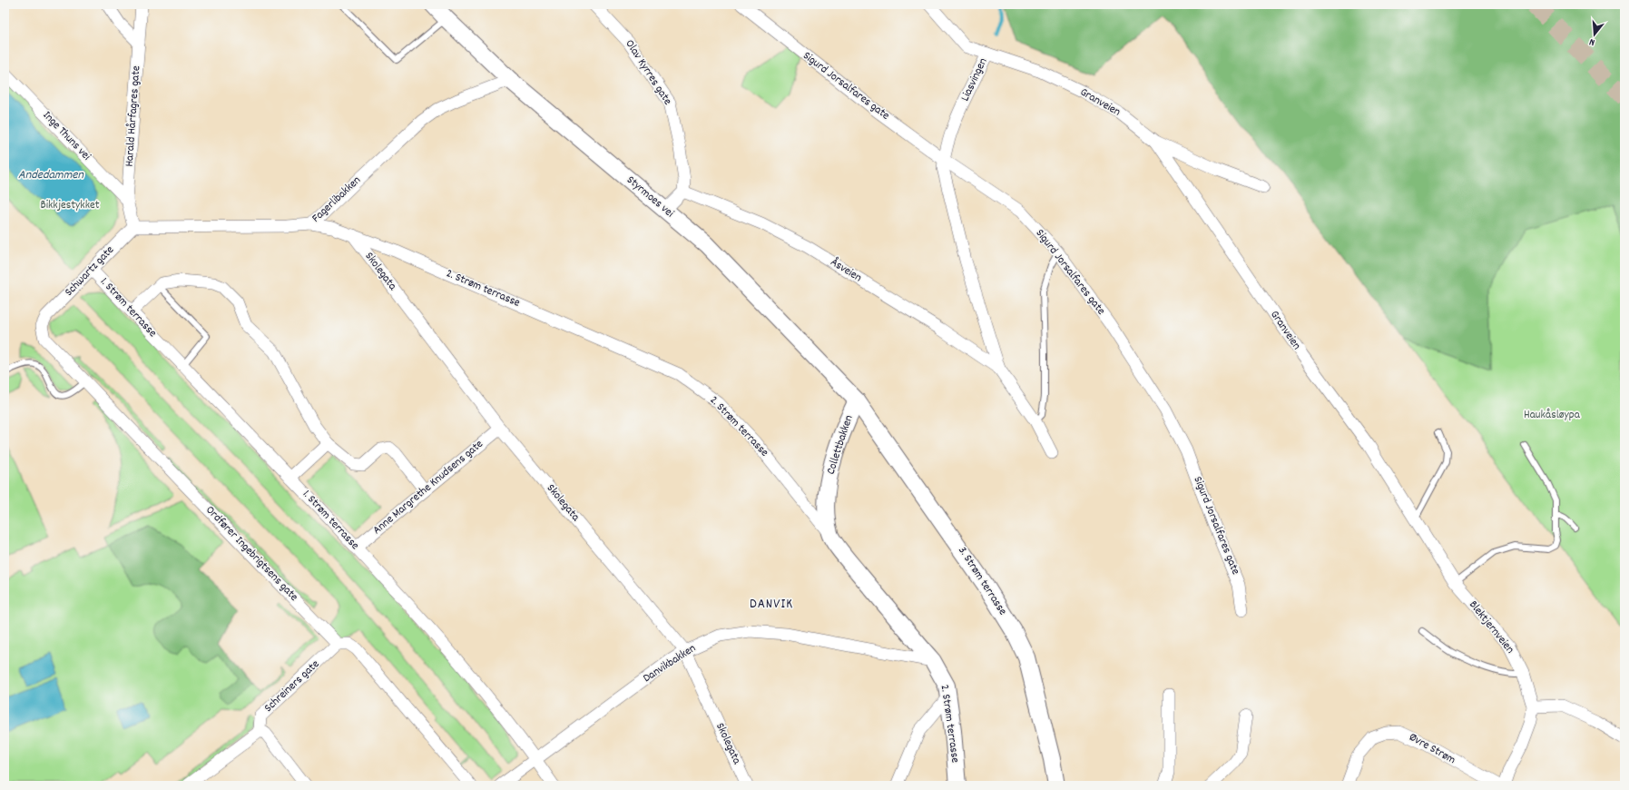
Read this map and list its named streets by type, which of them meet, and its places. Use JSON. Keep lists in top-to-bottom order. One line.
{"streets":{"main road":["Styrmoes vei","2. Strøm terrasse","Collettbakken","3. Strøm terrasse"],"street":["Olav Kyrres gate","Liasvingen","Sigurd Jorsalfares gate","Granveien","Harald Hårfagres gate","Inge Thuns vei","Fagerlibakken","Åsveien","Schwartz gate","Skolegata","1. Strøm terrasse","Anne Margrethe Knudsens gate","Ordfører Ingebrigtsens gate","Blektjernveien","Danvikbakken","Schreiners gate","Øvre Strøm"]},"crossings":[["Olav Kyrres gate","Åsveien"],["Liasvingen","Sigurd Jorsalfares gate"],["Liasvingen","Granveien"],["Liasvingen","Åsveien"],["Sigurd Jorsalfares gate","Åsveien"],["Granveien","Blektjernveien"],["Harald Hårfagres gate","Inge Thuns vei"],["Harald Hårfagres gate","Fagerlibakken"],["Harald Hårfagres gate","Schwartz gate"],["Styrmoes vei","Fagerlibakken"],["Styrmoes vei","Collettbakken"],["Styrmoes vei","3. Strøm terrasse"],["Fagerlibakken","Schwartz gate"],["Fagerlibakken","2. Strøm terrasse"],["Schwartz gate","1. Strøm terrasse"],["Schwartz gate","Ordfører Ingebrigtsens gate"],["Skolegata","2. Strøm terrasse"],["Skolegata","Anne Margrethe Knudsens gate"],["Skolegata","Danvikbakken"],["2. Strøm terrasse","Collettbakken"],["2. Strøm terrasse","Danvikbakken"],["1. Strøm terrasse","Anne Margrethe Knudsens gate"],["1. Strøm terrasse","Danvikbakken"],["Collettbakken","3. Strøm terrasse"],["Ordfører Ingebrigtsens gate","Schreiners gate"]],"districts":["DANVIK"],"water":["Andedammen"],"parks":["Bikkjestykket","Haukåsløypa"],"north":"bottom"}
